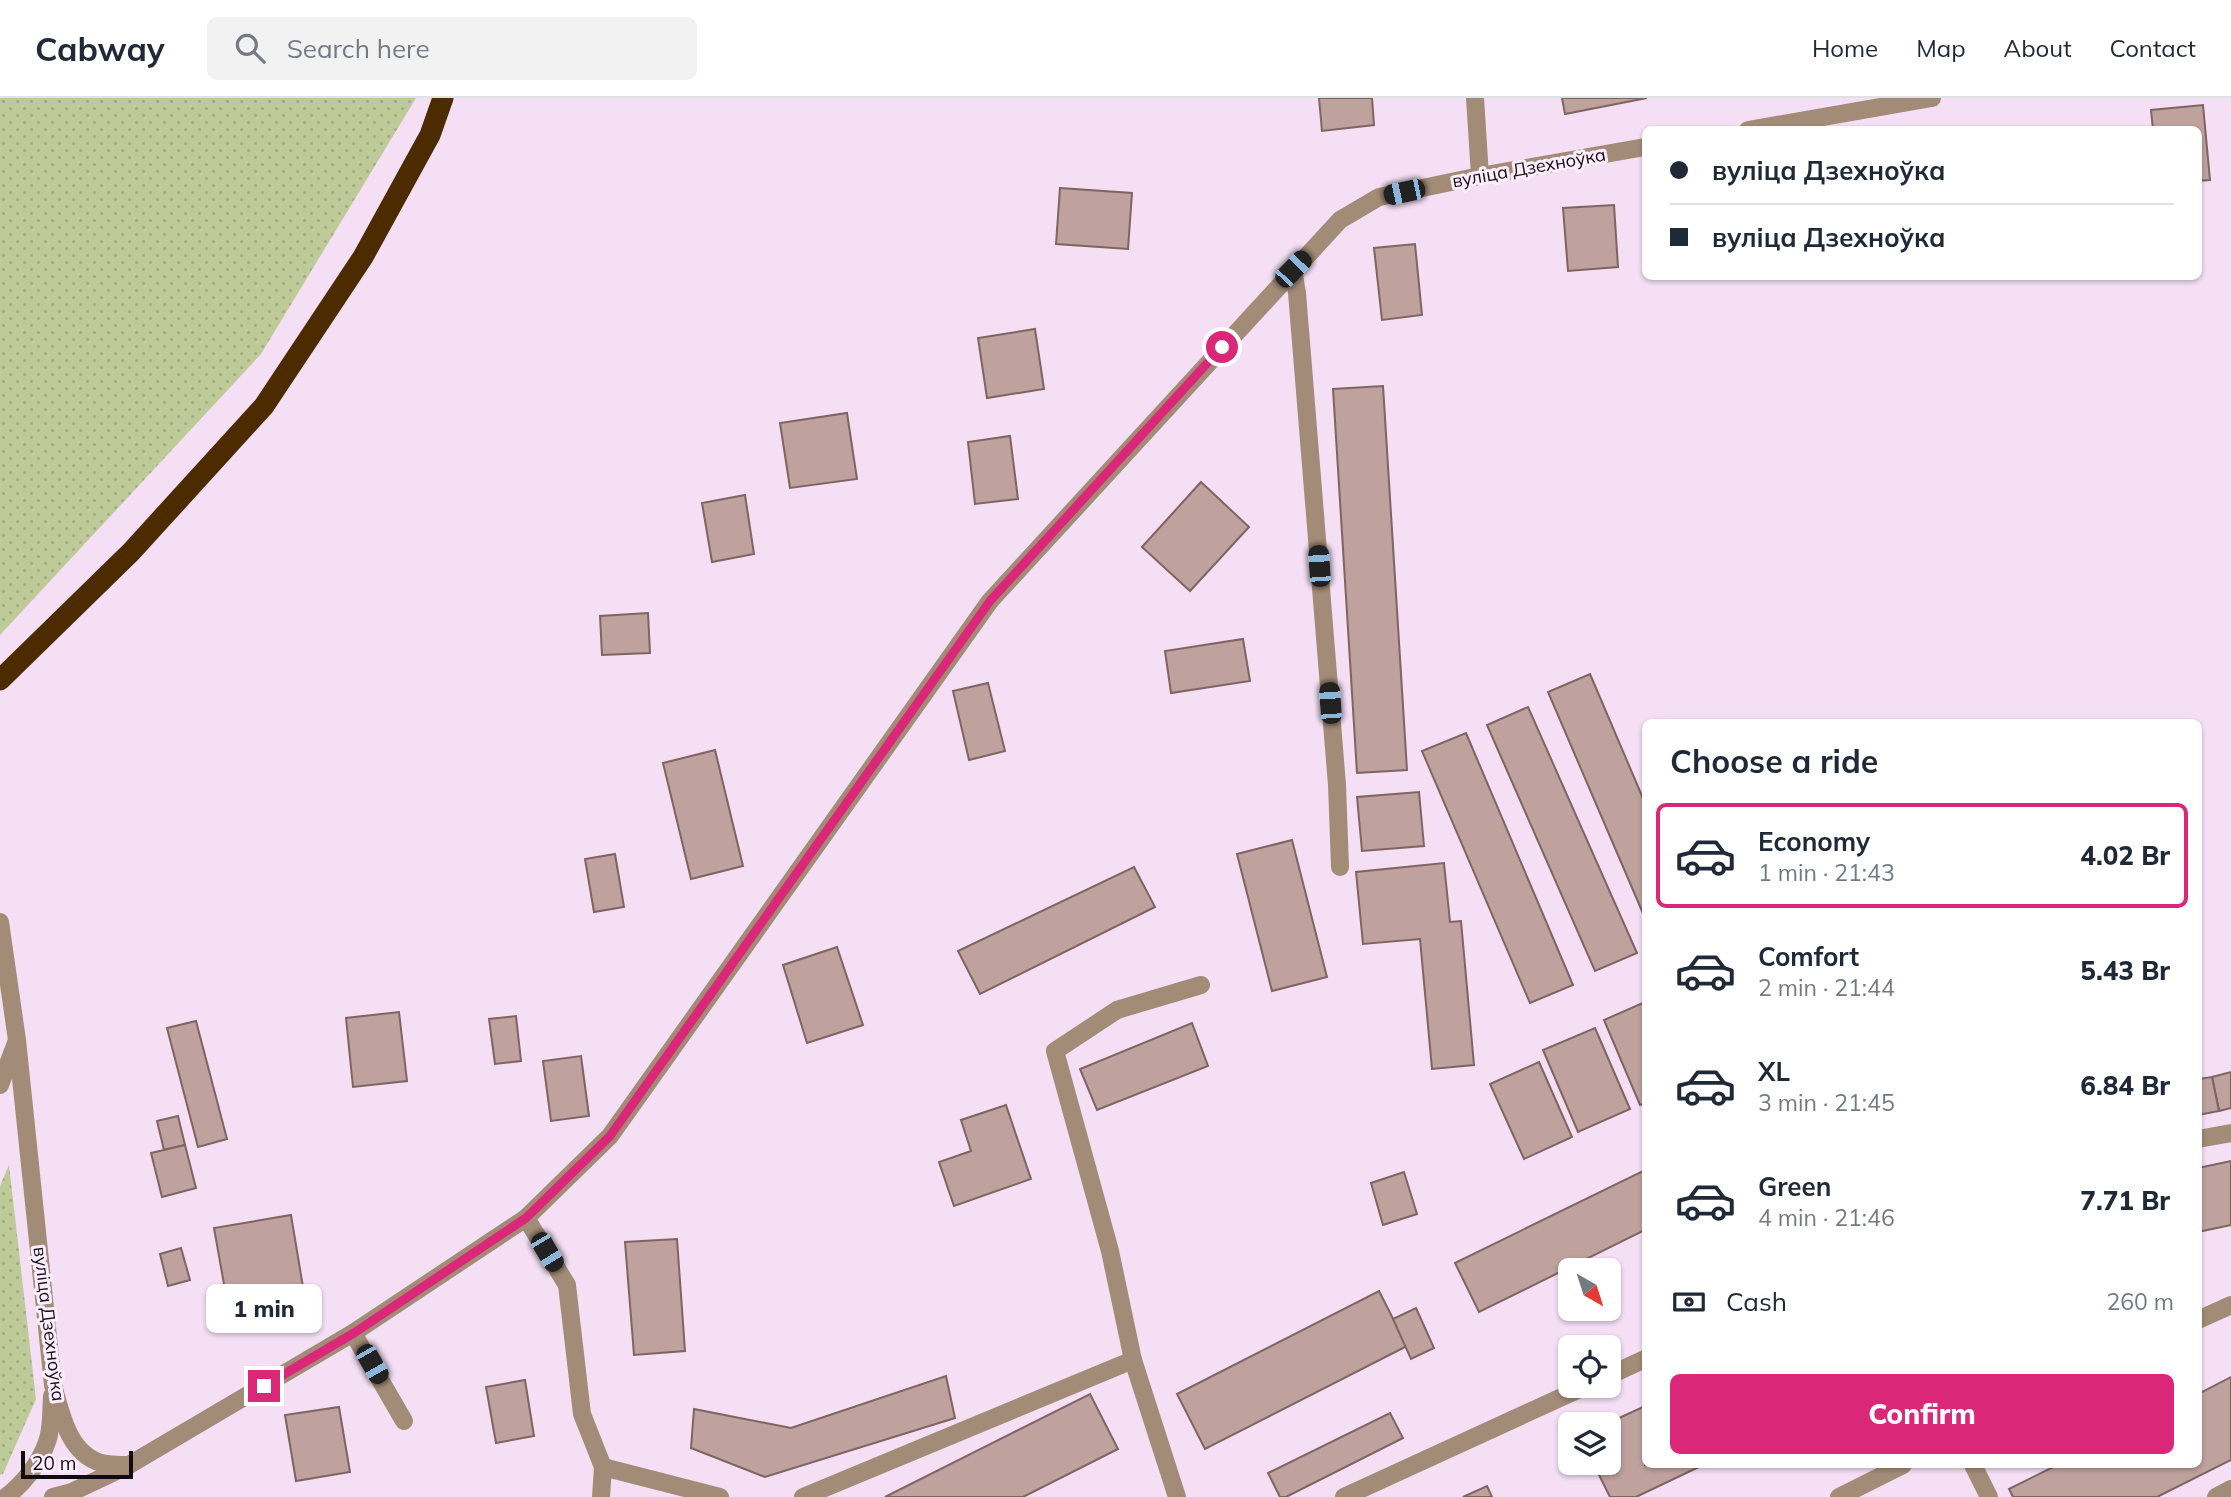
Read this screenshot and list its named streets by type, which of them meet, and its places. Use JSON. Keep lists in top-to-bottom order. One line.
{"streets":{"street":["вуліца Дзехноўка"]},"scale_bar":"20 m","north":"bottom right","page":{"header":"Cabway","search":"Search here","nav":["Home","Map","About","Contact"],"banner":["вуліца Дзехноўка","вуліца Дзехноўка"],"heading":"Choose a ride","list":[{"name":"Economy","note":"1 min · 21:43","value":"4.02 Br"},{"name":"Comfort","note":"2 min · 21:44","value":"5.43 Br"},{"name":"XL","note":"3 min · 21:45","value":"6.84 Br"},{"name":"Green","note":"4 min · 21:46","value":"7.71 Br"}],"pay":["Cash","260 m"],"bubble":"1 min","buttons":"Confirm","scale":"20 m"}}
